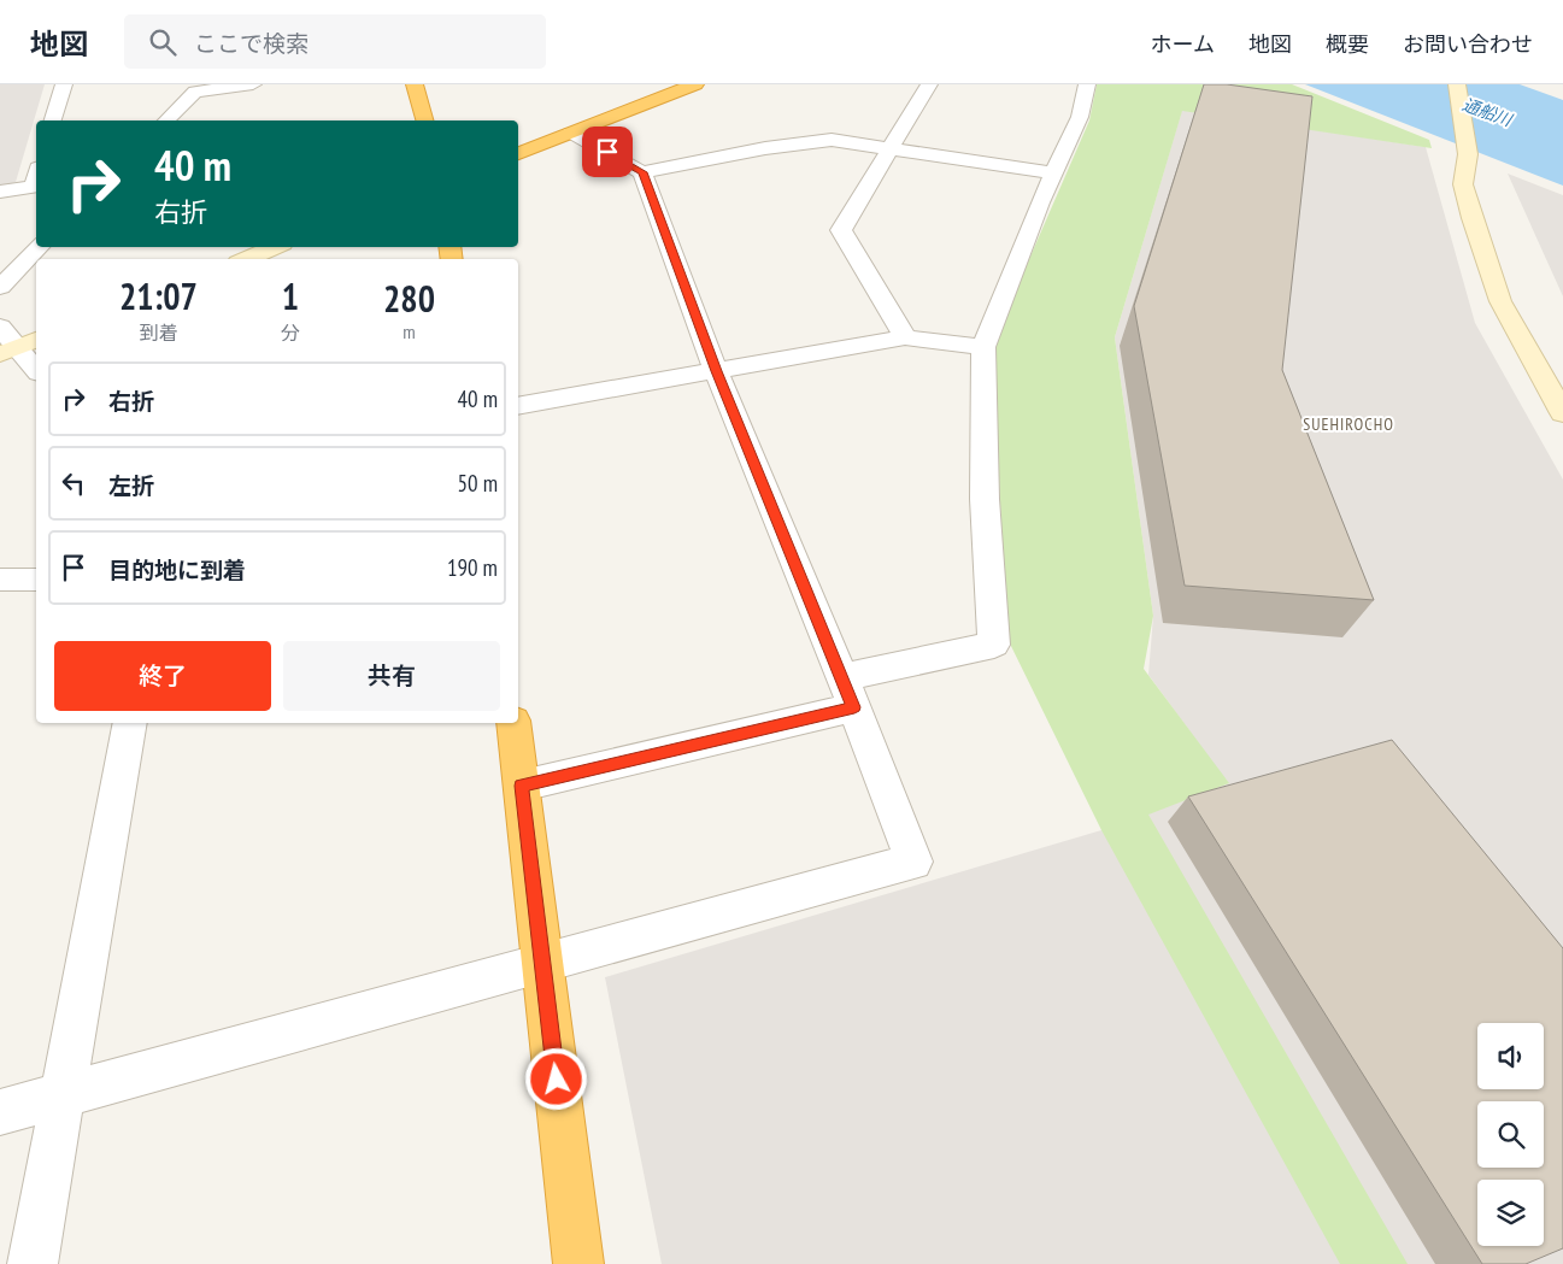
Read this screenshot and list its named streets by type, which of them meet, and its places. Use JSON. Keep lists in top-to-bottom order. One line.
{"districts":["SUEHIROCHO"],"water":["通船川"],"page":{"header":"地図","search":"ここで検索","nav":["ホーム","地図","概要","お問い合わせ"],"turn":["40 m","右折"],"eta":["21:07","到着","1","分","280","m"],"list":[{"name":"右折","value":"40 m"},{"name":"左折","value":"50 m"},{"name":"目的地に到着","value":"190 m"}],"buttons":["終了","共有"]}}
